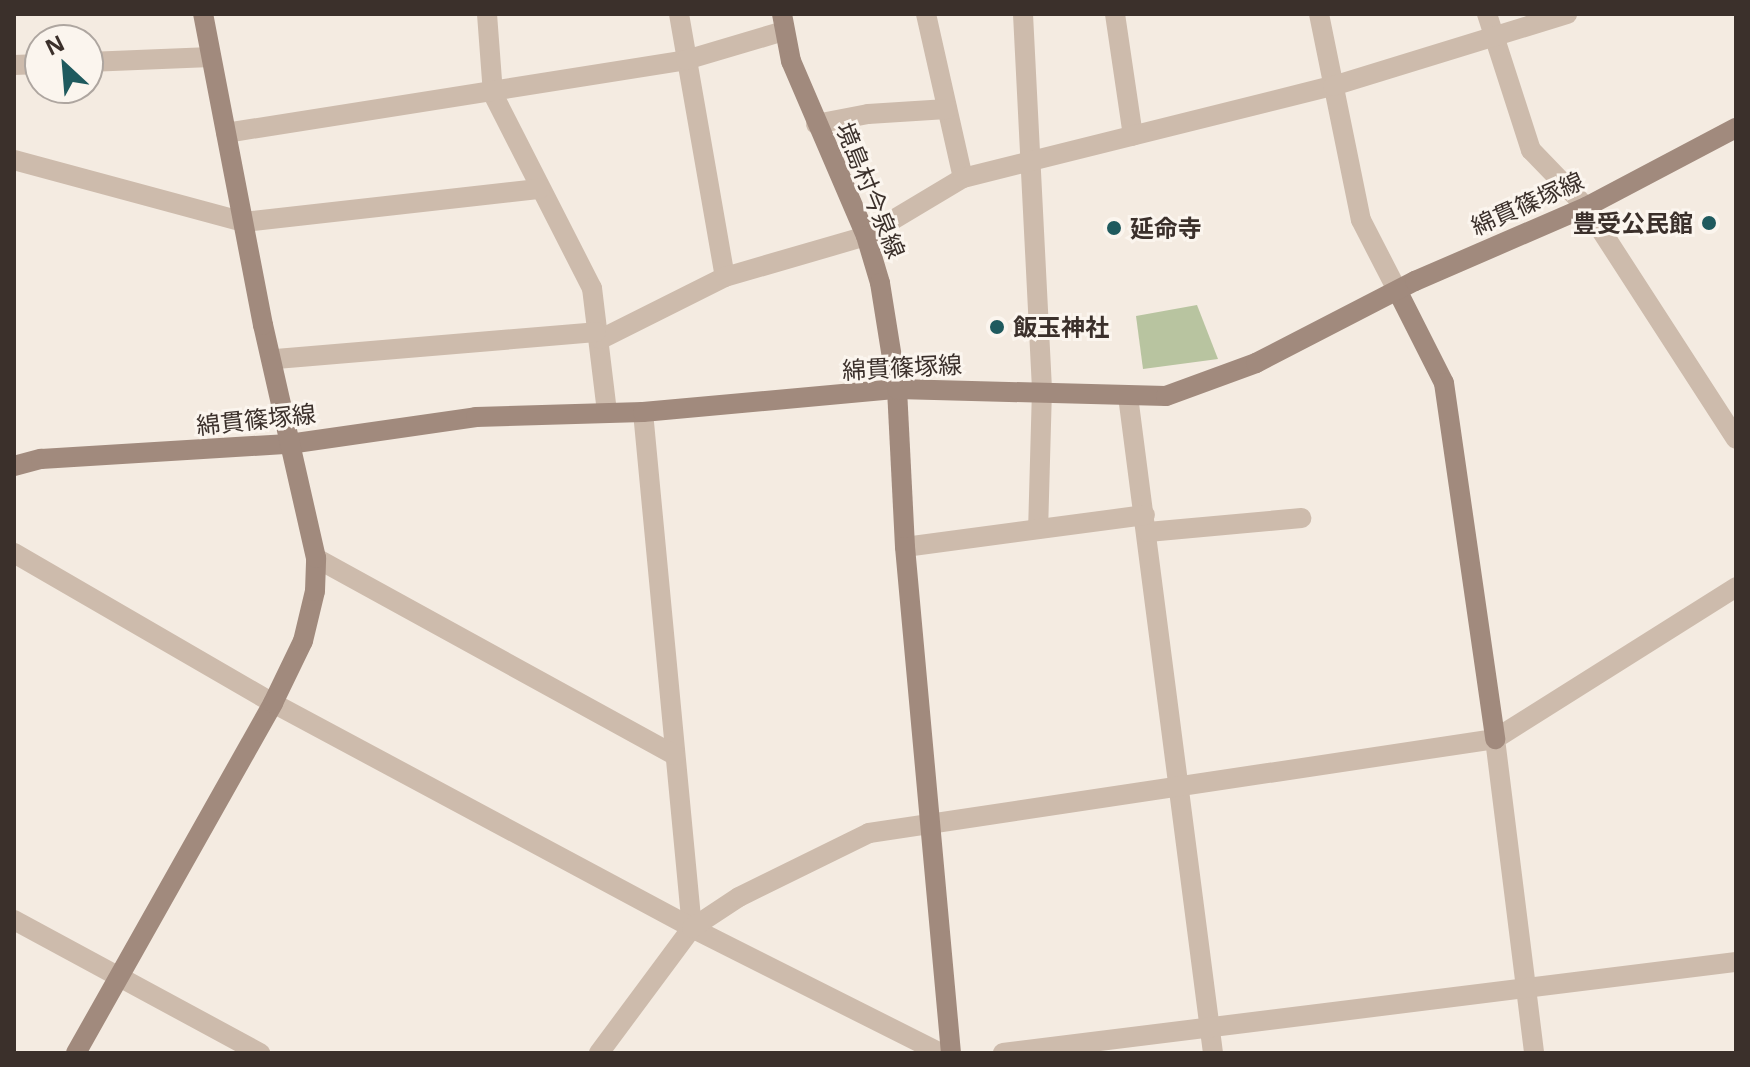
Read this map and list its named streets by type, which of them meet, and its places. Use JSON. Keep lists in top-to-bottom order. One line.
{"streets":{"street":["境島村今泉線","綿貫篠塚線"]},"crossings":[["境島村今泉線","綿貫篠塚線"]],"places":["豊受公民館","延命寺","飯玉神社"],"north":"top left"}
